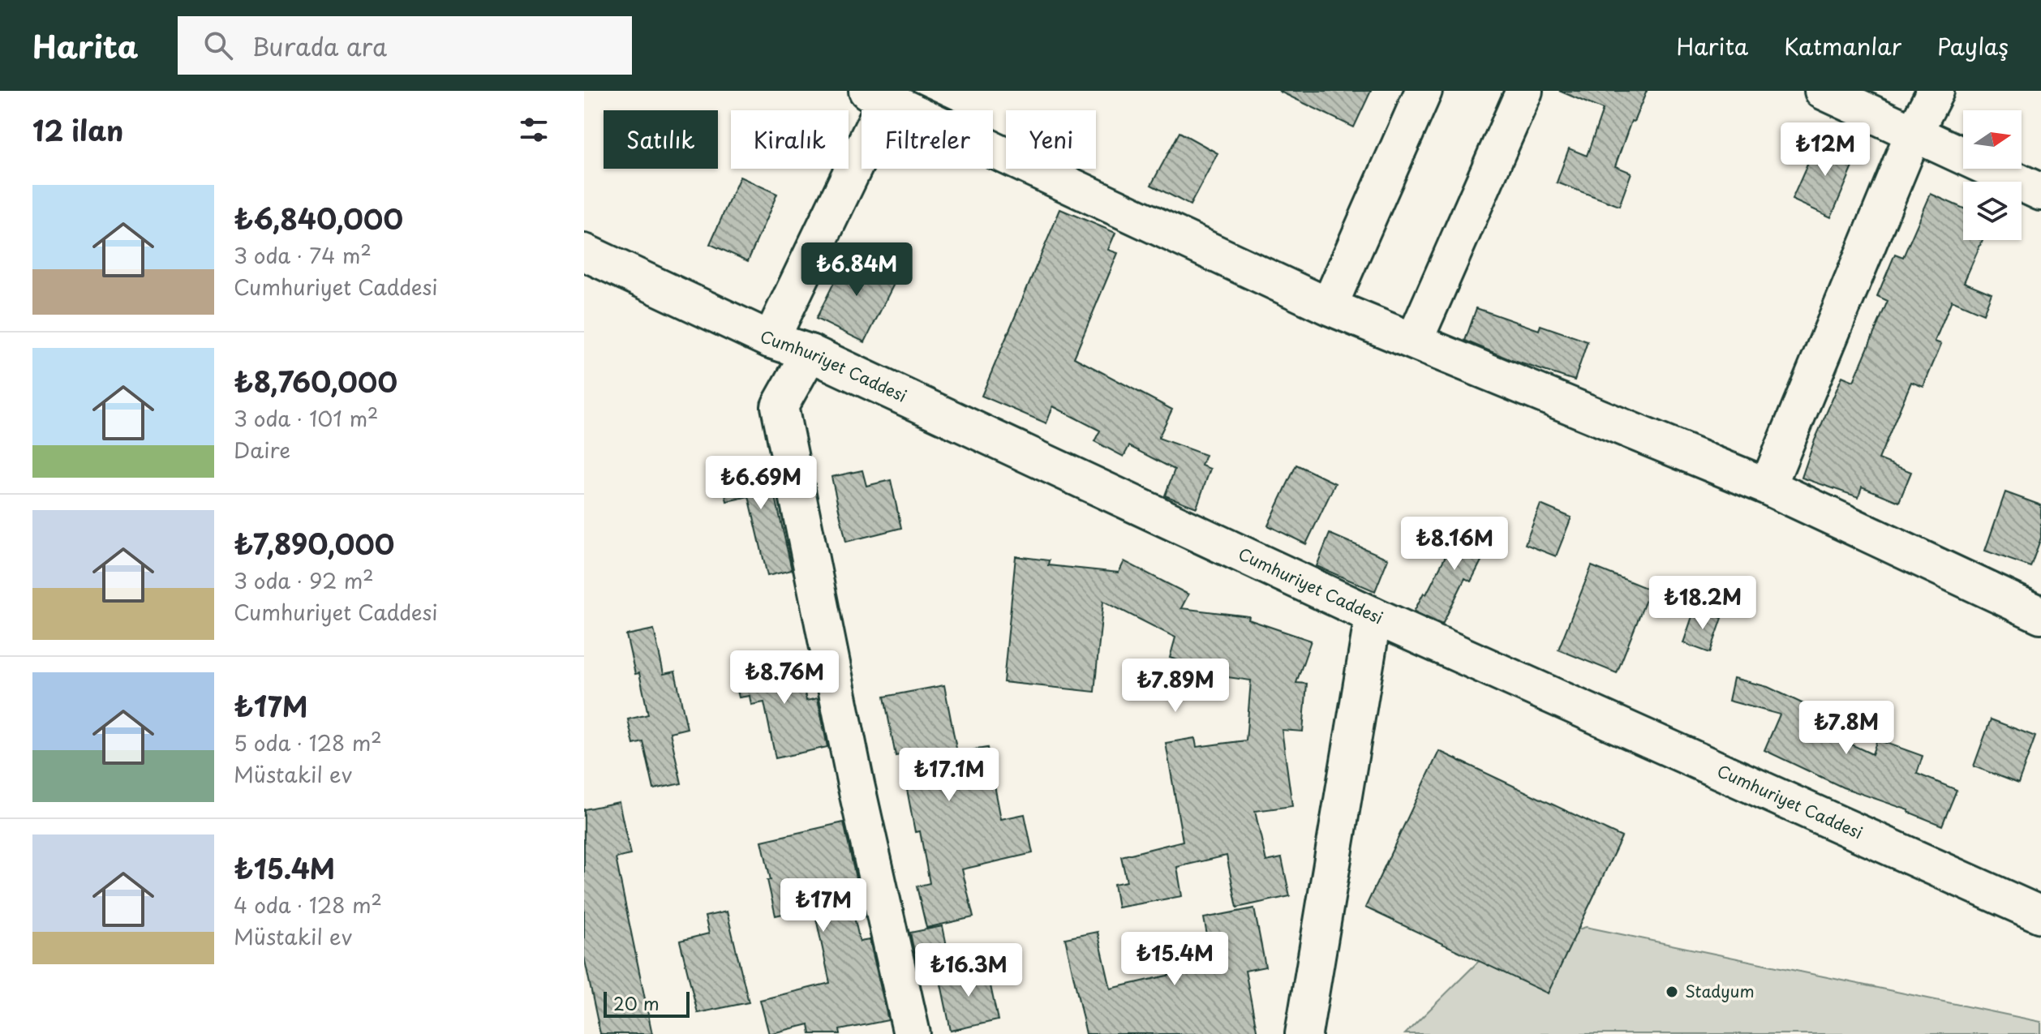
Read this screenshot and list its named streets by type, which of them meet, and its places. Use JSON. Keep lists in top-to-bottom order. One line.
{"streets":{"street":["Cumhuriyet Caddesi"]},"places":["Stadyum"],"scale_bar":"20 m","north":"right","page":{"header":"Harita","search":"Burada ara","nav":["Harita","Katmanlar","Paylaş"],"heading":"12 ilan","chip":["Satılık","Kiralık","Filtreler","Yeni"],"price":["₺12M","₺6.84M","₺6.69M","₺8.16M","₺18.2M","₺8.76M","₺7.89M","₺7.8M","₺17.1M","₺17M","₺15.4M","₺16.3M"],"list":[{"name":"₺6,840,000","note":"3 oda · 74 m² · Cumhuriyet Caddesi"},{"name":"₺8,760,000","note":"3 oda · 101 m² · Daire"},{"name":"₺7,890,000","note":"3 oda · 92 m² · Cumhuriyet Caddesi"},{"name":"₺17M","note":"5 oda · 128 m² · Müstakil ev"},{"name":"₺15.4M","note":"4 oda · 128 m² · Müstakil ev"}],"scale":"20 m"}}
